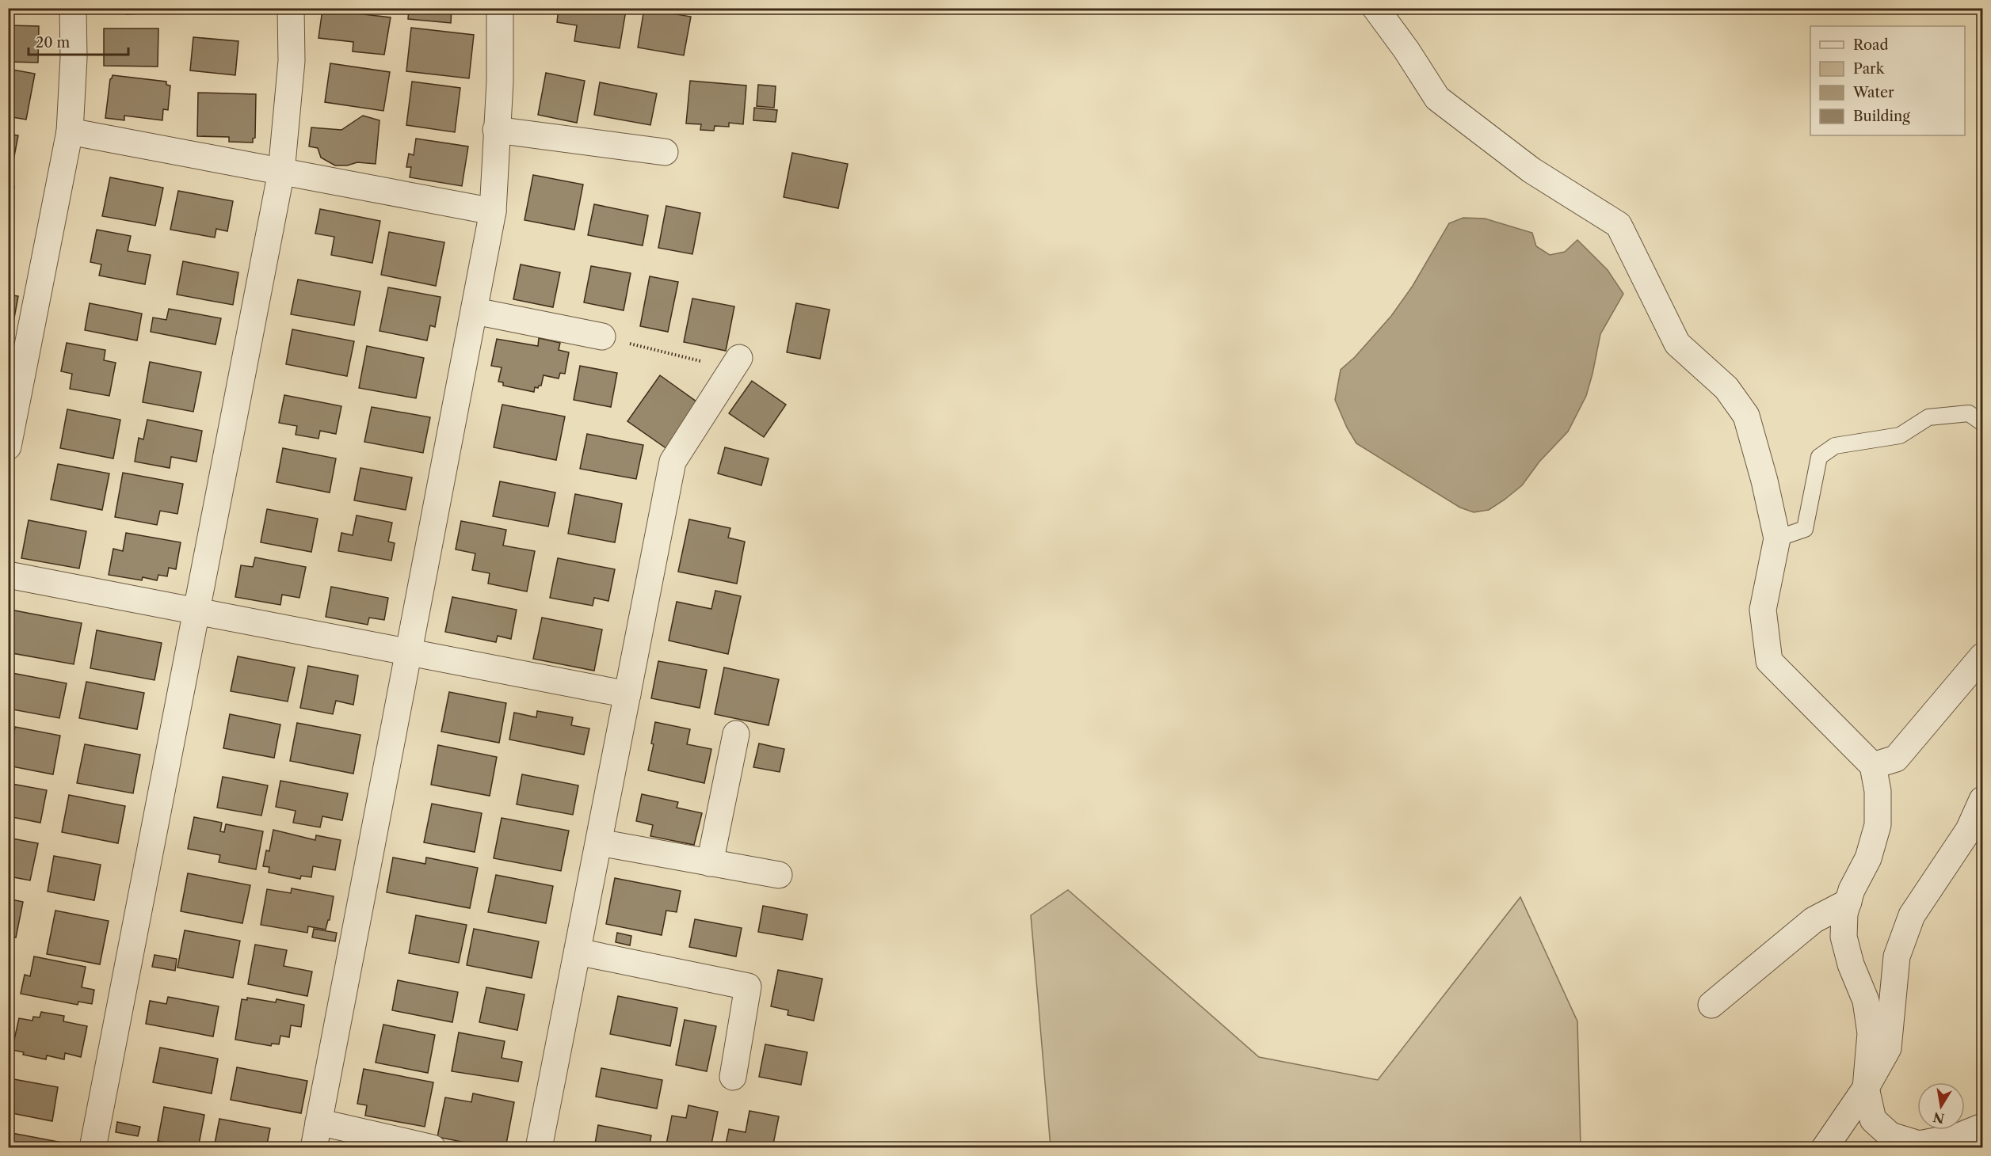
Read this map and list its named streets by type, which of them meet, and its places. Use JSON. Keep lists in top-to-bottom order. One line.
{"legend":["Road","Park","Water","Building"],"scale_bar":"20 m","north":"bottom"}
